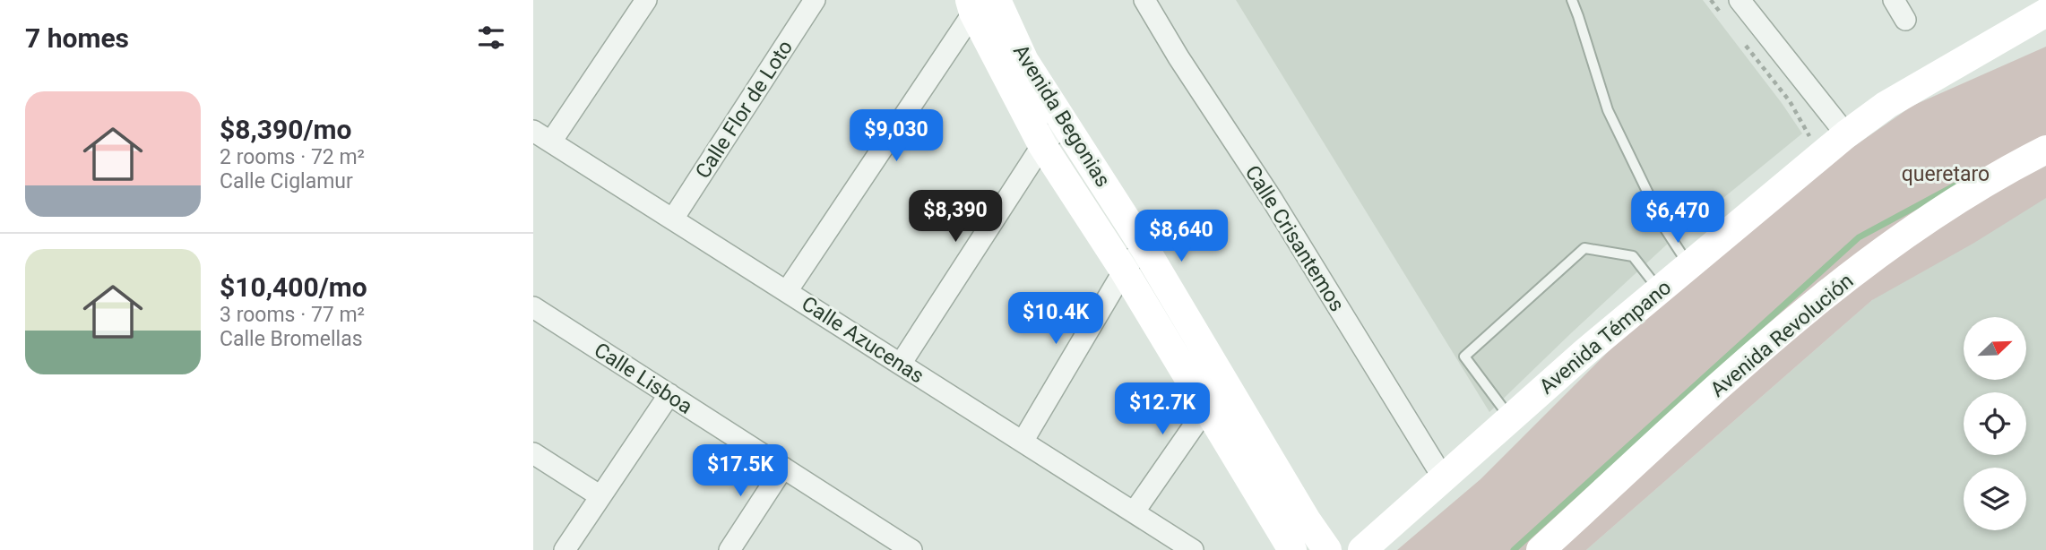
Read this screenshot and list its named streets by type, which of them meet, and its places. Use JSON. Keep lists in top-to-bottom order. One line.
{"streets":{"main road":["Avenida Begonias","Avenida Revolución","Avenida Témpano"],"street":["Calle Flor de Loto","Calle Crisantemos","Calle Azucenas","Calle Lisboa"]},"crossings":[["Calle Flor de Loto","Calle Azucenas"],["Calle Crisantemos","Avenida Témpano"]],"parks":["queretaro"],"north":"top right","page":{"heading":"7 homes","list":[{"name":"$8,390/mo","note":"2 rooms · 72 m² · Calle Ciglamur"},{"name":"$10,400/mo","note":"3 rooms · 77 m² · Calle Bromellas"}],"price":["$9,030","$8,390","$6,470","$8,640","$10.4K","$12.7K","$17.5K"]}}
